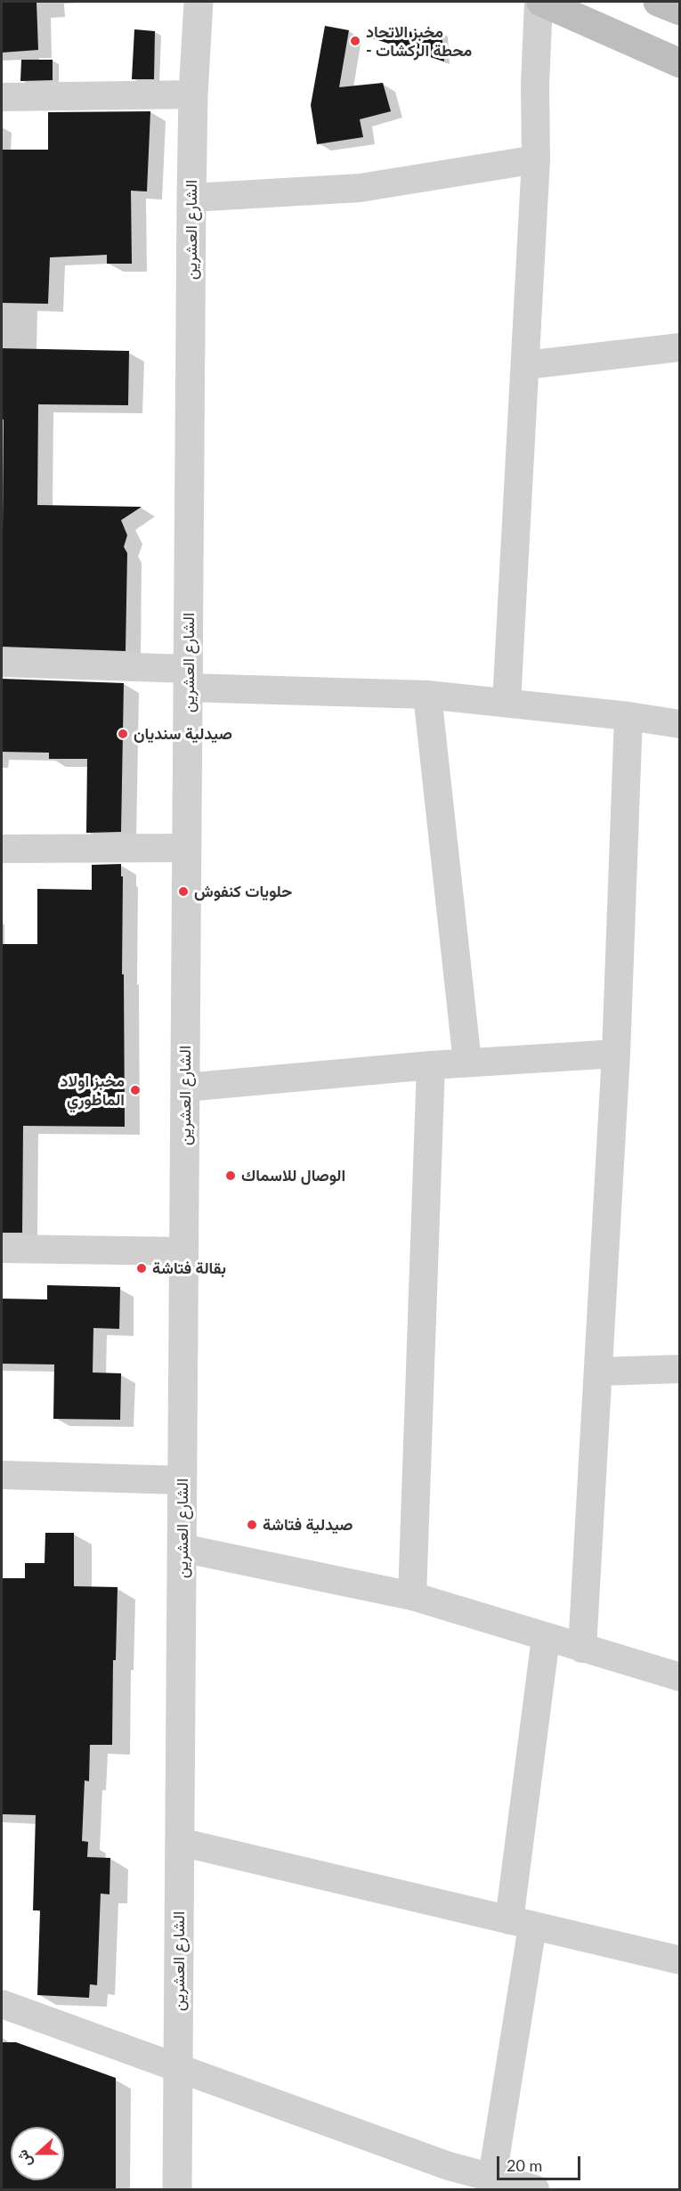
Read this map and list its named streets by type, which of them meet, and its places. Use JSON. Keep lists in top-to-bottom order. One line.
{"streets":{"street":["الشارع العشرين"]},"places":["مخبز الاتحاد - محطة الركشات","صيدلية سنديان","حلويات كنفوش","مخبز اولاد الماطوري","الوصال للاسماك","بقالة فتاشة","صيدلية فتاشة"],"scale_bar":"20 m","north":"left"}
